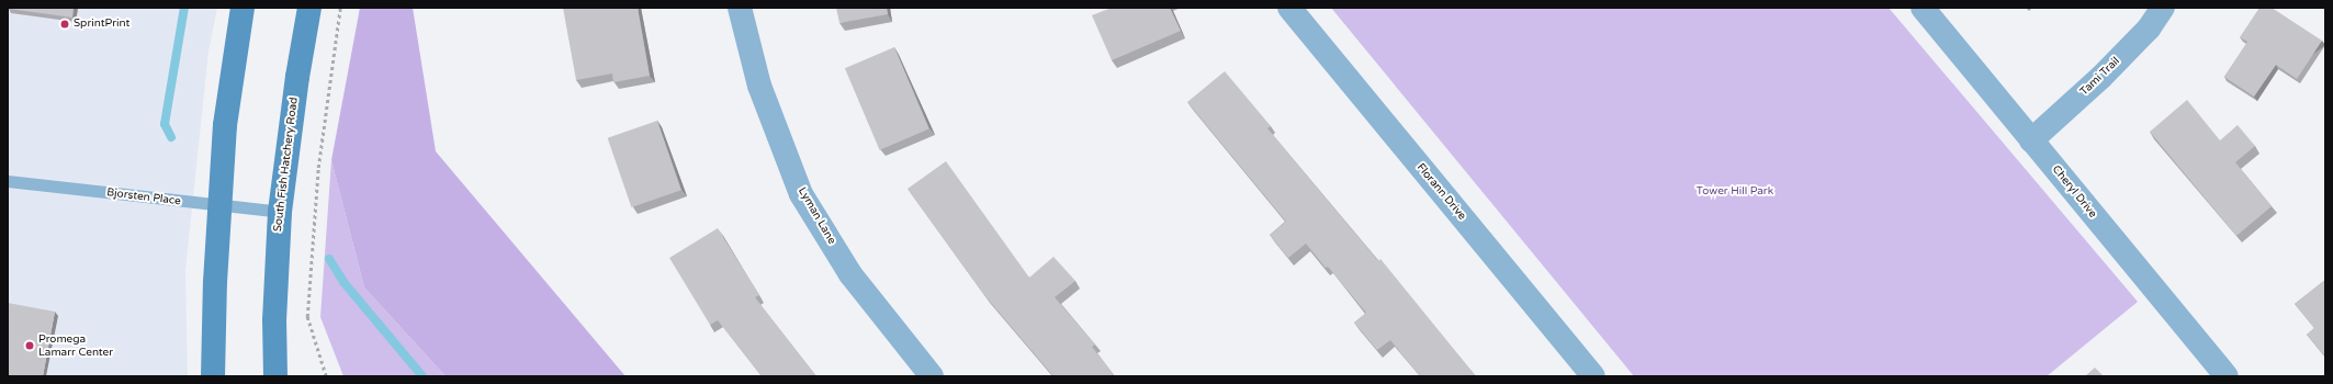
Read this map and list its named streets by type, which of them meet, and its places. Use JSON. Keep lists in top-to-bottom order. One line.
{"streets":{"main road":["South Fish Hatchery Road"],"street":["Tami Trail","Florann Drive","Cheryl Drive","Lyman Lane"],"lane":["Bjorsten Place"]},"crossings":[["Tami Trail","Cheryl Drive"],["South Fish Hatchery Road","Bjorsten Place"]],"parks":["Tower Hill Park"],"places":["SprintPrint","Promega Lamarr Center"]}
